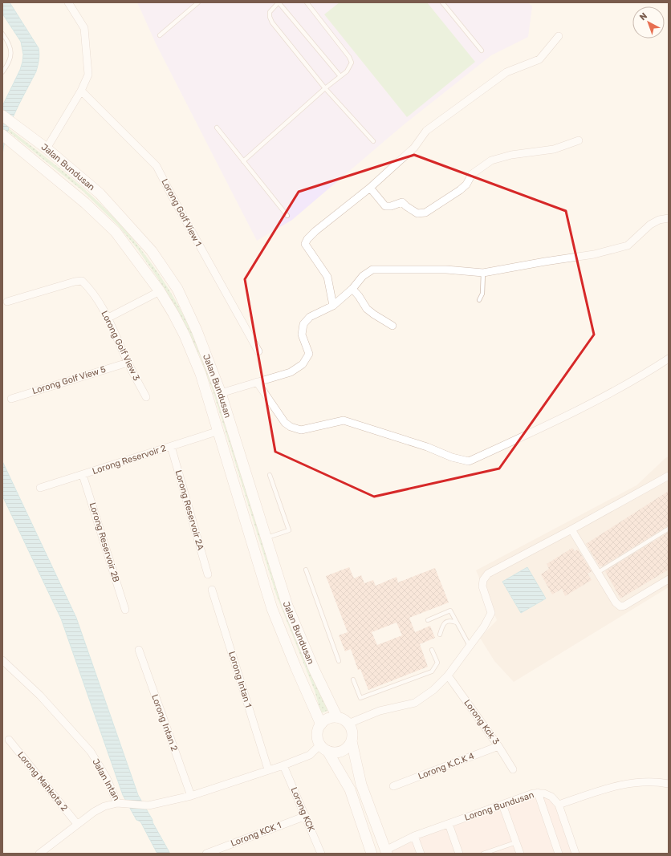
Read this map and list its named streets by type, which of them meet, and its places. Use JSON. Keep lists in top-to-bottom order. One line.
{"streets":{"main road":["Jalan Bundusan"],"street":["Lorong Golf View 1","Lorong Golf View 3","Lorong Golf View 5","Lorong Reservoir 2","Lorong Reservoir 2A","Lorong Reservoir 2B","Lorong Intan 1","Lorong Kck 3","Lorong Intan 2","Lorong K.C.K 4","Jalan Intan","Lorong Mahkota 2","Lorong Bundusan","Lorong KCK","Lorong KCK 1"]},"crossings":[["Jalan Bundusan","Lorong Reservoir 2"],["Jalan Bundusan","Jalan Intan"],["Lorong Golf View 3","Lorong Golf View 5"],["Lorong Reservoir 2","Lorong Reservoir 2A"],["Lorong Reservoir 2","Lorong Reservoir 2B"],["Lorong Intan 1","Jalan Intan"],["Lorong Kck 3","Lorong K.C.K 4"],["Lorong Intan 2","Jalan Intan"],["Jalan Intan","Lorong KCK"],["Lorong KCK","Lorong KCK 1"]],"north":"top left"}
